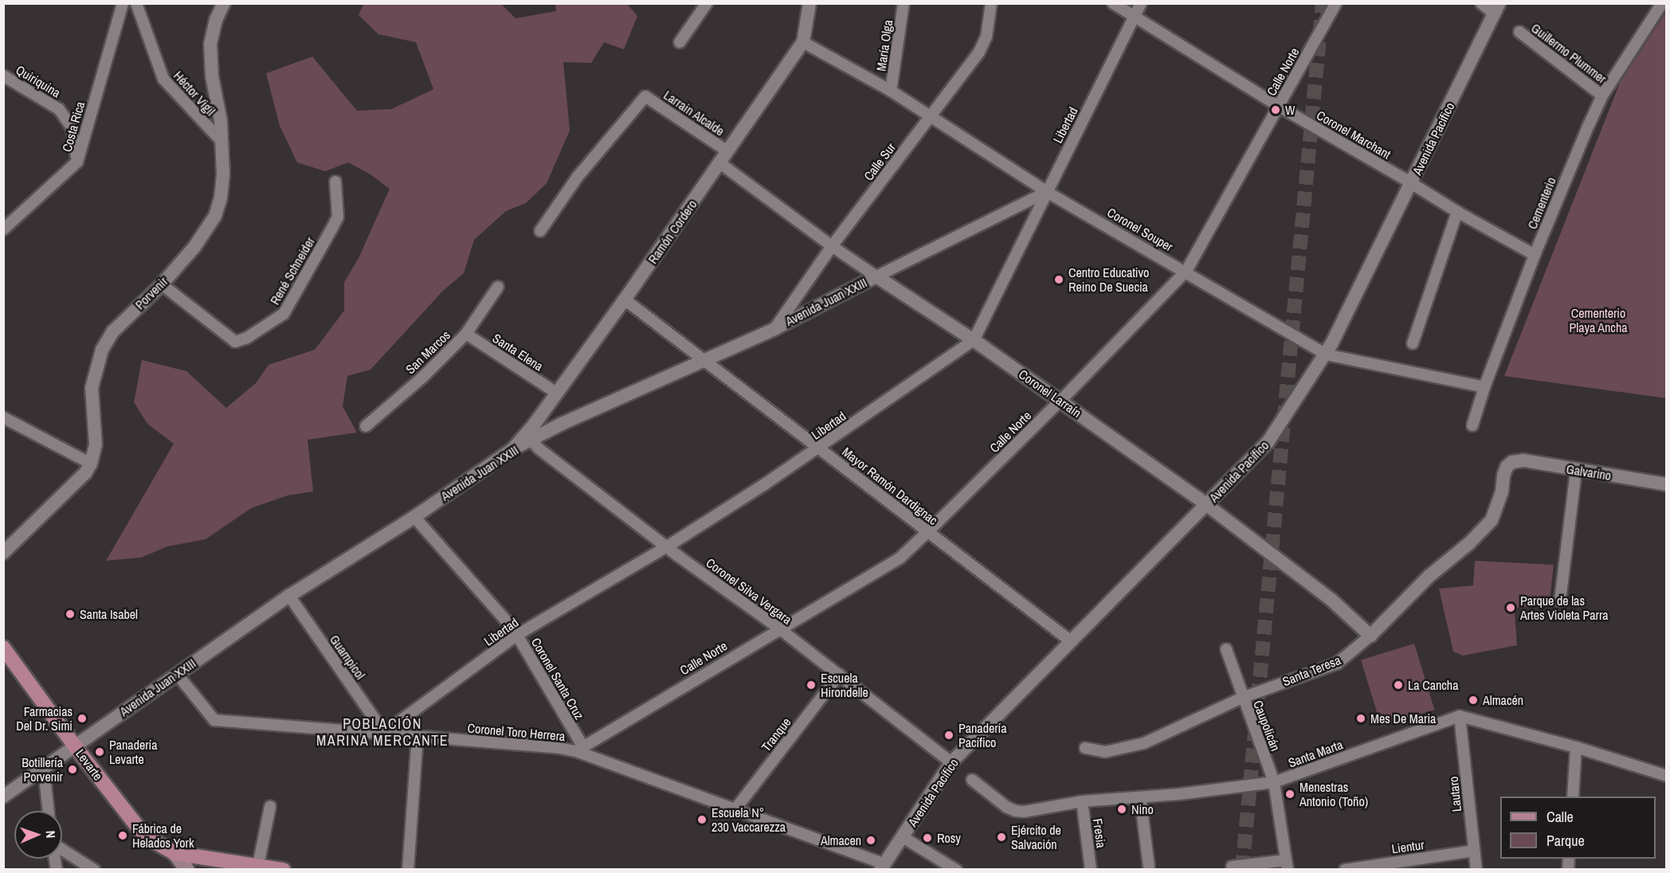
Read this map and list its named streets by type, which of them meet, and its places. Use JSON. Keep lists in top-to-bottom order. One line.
{"streets":{"main road":["Levarte"],"street":["María Olga","Guillermo Plummer","Calle Norte","Quiriquina","Héctor Vigil","Larrain Alcalde","Libertad","Costa Rica","Coronel Marchant","Avenida Pacífico","Calle Sur","Cementerio","Coronel Souper","Ramón Cordero","René Schneider","Porvenir","Avenida Juan XXIII","San Marcos","Santa Elena","Coronel Larraín","Galvarino","Mayor Ramón Dardignac","Coronel Silva Vergara","Guampicol","Santa Teresa","Coronel Santa Cruz","Caupolicán","Coronel Toro Herrera","Tranque","Santa Marta","Lautaro","Fresia","Lientur"]},"crossings":[["María Olga","Coronel Souper"],["Guillermo Plummer","Cementerio"],["Calle Norte","Coronel Marchant"],["Calle Norte","Coronel Souper"],["Calle Norte","Coronel Larraín"],["Calle Norte","Mayor Ramón Dardignac"],["Calle Norte","Coronel Silva Vergara"],["Calle Norte","Coronel Santa Cruz"],["Calle Norte","Coronel Toro Herrera"],["Quiriquina","Costa Rica"],["Héctor Vigil","Porvenir"],["Larrain Alcalde","Ramón Cordero"],["Libertad","Coronel Marchant"],["Libertad","Coronel Souper"],["Libertad","Avenida Juan XXIII"],["Libertad","Coronel Larraín"],["Libertad","Mayor Ramón Dardignac"],["Libertad","Coronel Silva Vergara"],["Libertad","Guampicol"],["Libertad","Coronel Santa Cruz"],["Libertad","Coronel Toro Herrera"],["Coronel Marchant","Avenida Pacífico"],["Coronel Marchant","Cementerio"],["Avenida Pacífico","Coronel Souper"],["Avenida Pacífico","Coronel Larraín"],["Avenida Pacífico","Mayor Ramón Dardignac"],["Avenida Pacífico","Coronel Silva Vergara"],["Avenida Pacífico","Coronel Toro Herrera"],["Calle Sur","Coronel Souper"],["Calle Sur","Avenida Juan XXIII"],["Calle Sur","Coronel Larraín"],["Cementerio","Coronel Souper"],["Coronel Souper","Ramón Cordero"],["Coronel Souper","Avenida Juan XXIII"],["Ramón Cordero","Avenida Juan XXIII"],["Ramón Cordero","Santa Elena"],["Ramón Cordero","Coronel Larraín"],["Ramón Cordero","Mayor Ramón Dardignac"],["René Schneider","Porvenir"],["Avenida Juan XXIII","Coronel Larraín"],["Avenida Juan XXIII","Mayor Ramón Dardignac"],["Avenida Juan XXIII","Coronel Silva Vergara"],["Avenida Juan XXIII","Guampicol"],["Avenida Juan XXIII","Coronel Santa Cruz"],["Avenida Juan XXIII","Coronel Toro Herrera"],["Avenida Juan XXIII","Levarte"],["San Marcos","Santa Elena"],["Coronel Larraín","Santa Teresa"],["Galvarino","Santa Teresa"],["Coronel Silva Vergara","Tranque"],["Guampicol","Coronel Toro Herrera"],["Santa Teresa","Caupolicán"],["Coronel Santa Cruz","Coronel Toro Herrera"],["Caupolicán","Santa Marta"],["Coronel Toro Herrera","Tranque"],["Santa Marta","Lautaro"],["Santa Marta","Fresia"],["Lautaro","Lientur"]],"districts":["POBLACIÓN MARINA MERCANTE"],"parks":["Cementerio Playa Ancha"],"places":["W","Centro Educativo Reino De Suecia","Parque de las Artes Violeta Parra","Santa Isabel","Escuela Hirondelle","La Cancha","Almacén","Farmacias Del Dr. Simi","Mes De Maria","Panadería Pacífico","Panadería Levarte","Botillería Porvenir","Menestras Antonio (Toño)","Nino","Escuela N° 230 Vaccarezza","Fábrica de Helados York","Ejército de Salvación","Rosy","Almacen"],"legend":["Calle","Parque"],"north":"right"}
